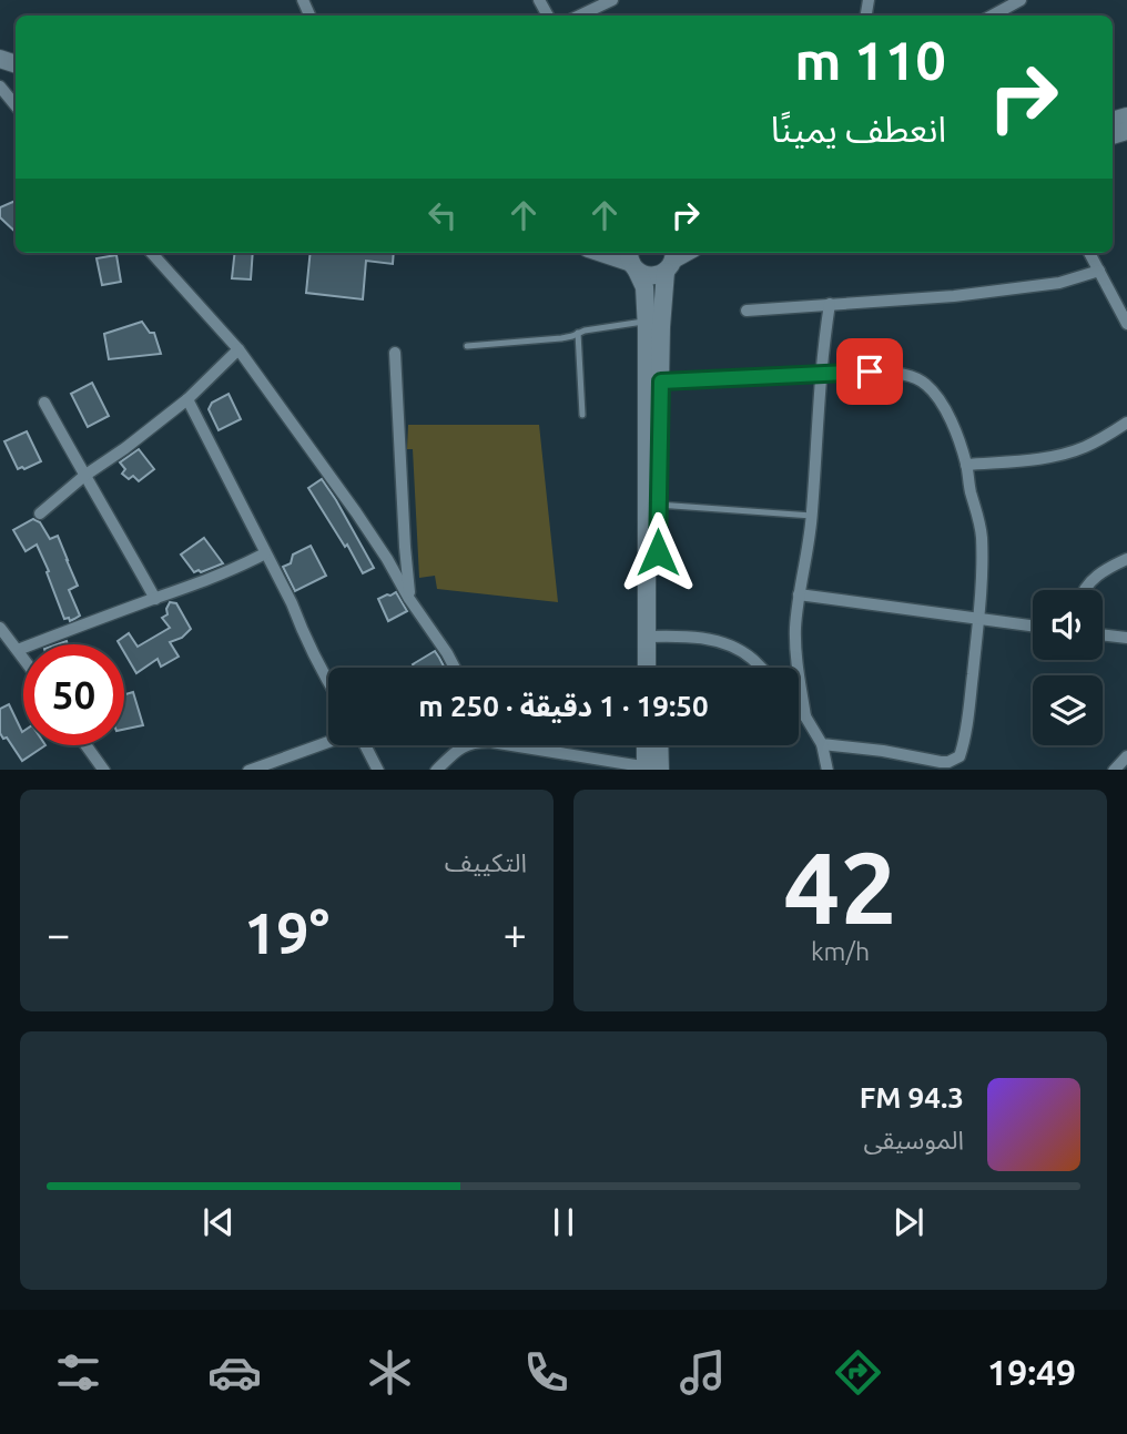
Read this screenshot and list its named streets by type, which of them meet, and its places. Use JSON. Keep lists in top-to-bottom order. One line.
{"page":{"turn":["110 m","انعطف يمينًا"],"limit":"50","trip":"19:50 · 1 دقيقة · 250 m","tile":[["42","km/h"],"التكييف"],"heat":["−","19°","+"],"song":["94.3 FM","الموسيقى"],"tabs":"19:49"}}
